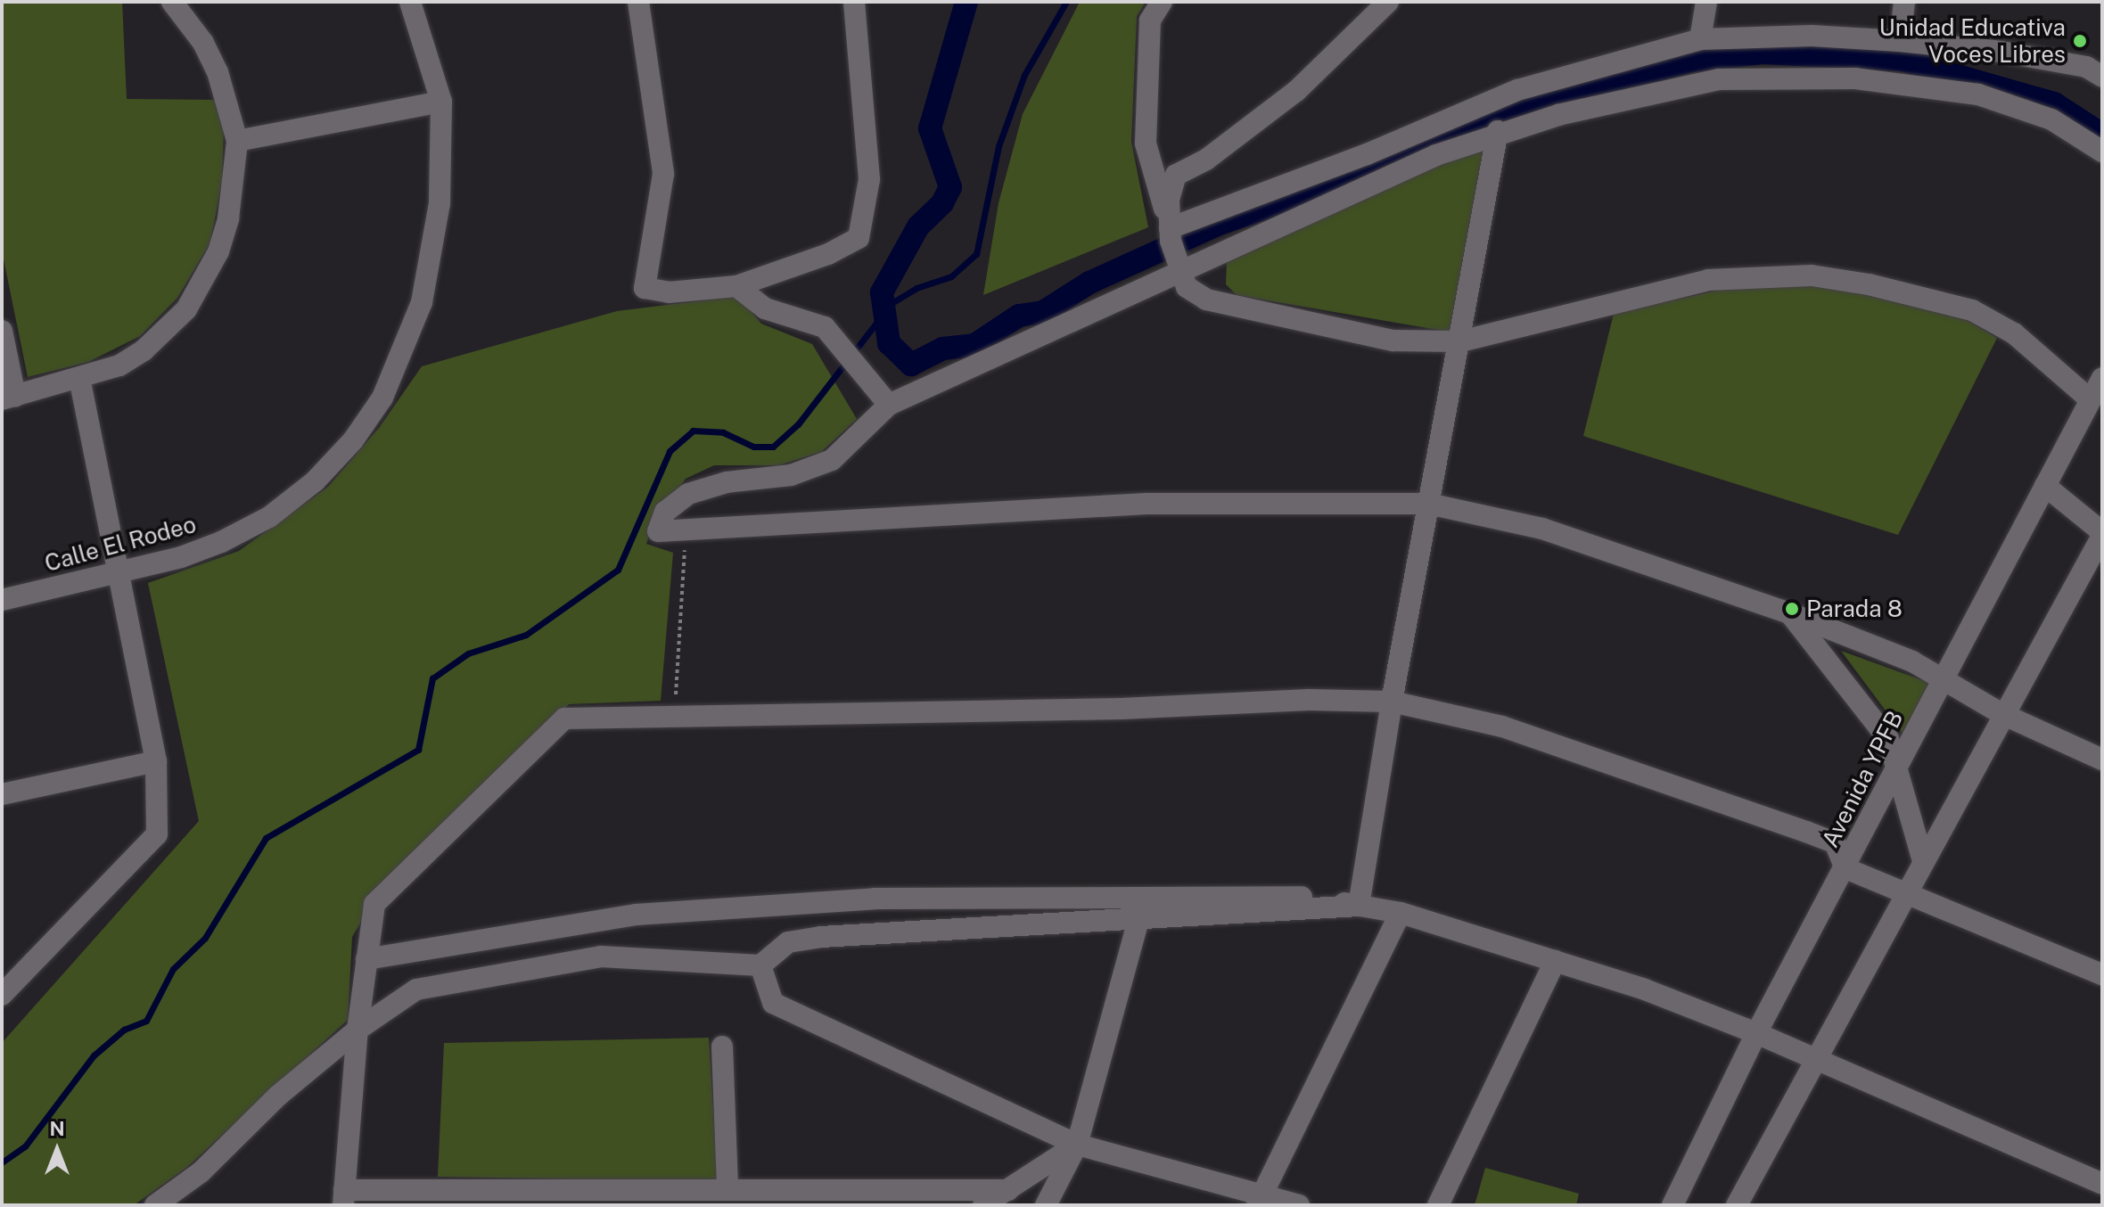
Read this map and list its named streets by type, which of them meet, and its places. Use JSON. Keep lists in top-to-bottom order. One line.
{"streets":{"street":["Calle El Rodeo","Avenida YPFB"]},"places":["Unidad Educativa Voces Libres","Parada 8"],"north":"top"}
